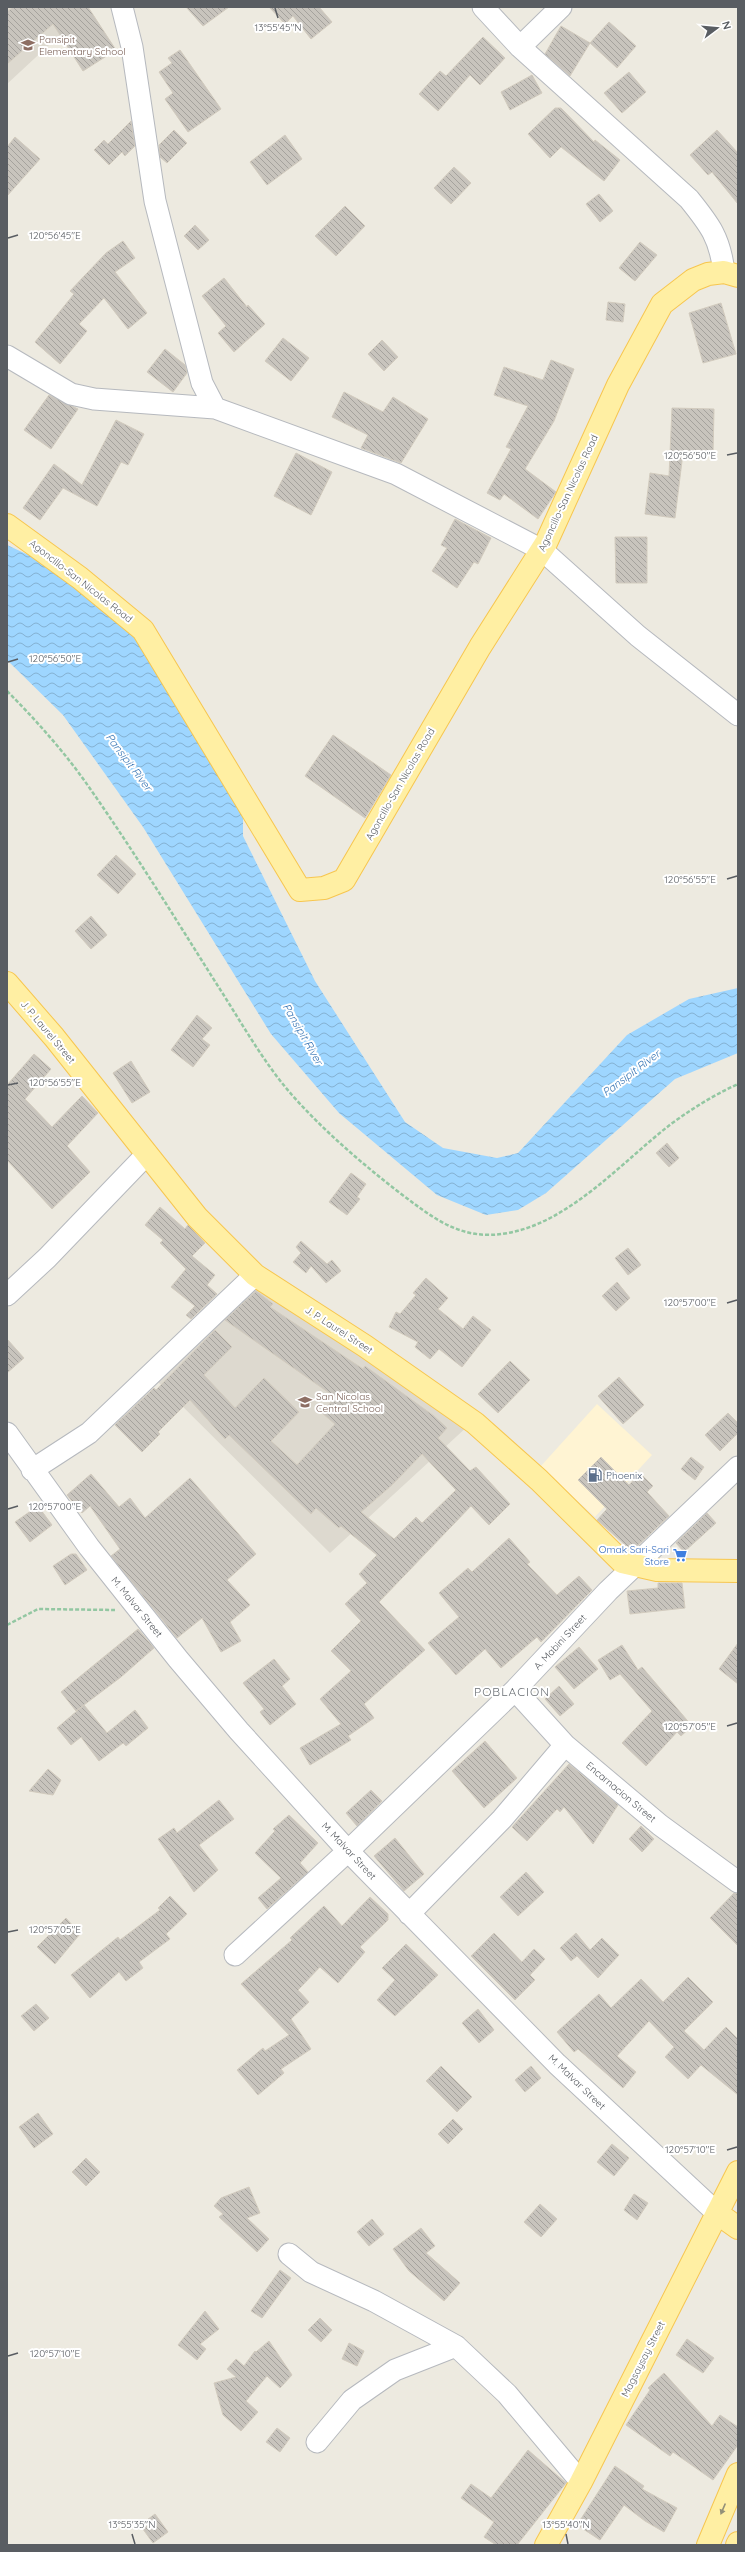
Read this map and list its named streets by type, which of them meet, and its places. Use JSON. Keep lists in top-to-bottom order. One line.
{"streets":{"main road":["Agoncillo-San Nicolas Road","J. P. Laurel Street","M. Malvar Street","Magsaysay Street"],"street":["A. Mabini Street","Encarnacion Street"]},"crossings":[["J. P. Laurel Street","A. Mabini Street"],["M. Malvar Street","A. Mabini Street"],["M. Malvar Street","Magsaysay Street"],["A. Mabini Street","Encarnacion Street"]],"districts":["POBLACION"],"water":["Pansipit River"],"places":{"school or university":["Pansipit Elementary School","San Nicolas Central School"],"fuel station":["Phoenix"],"supermarket":["Omak Sari-Sari Store"]},"north":"right","coordinates":["13°55'45\"N","120°56'45\"E","120°56'50\"E","120°56'55\"E","120°57'00\"E","120°57'05\"E","120°57'10\"E","13°55'35\"N","13°55'40\"N"]}
